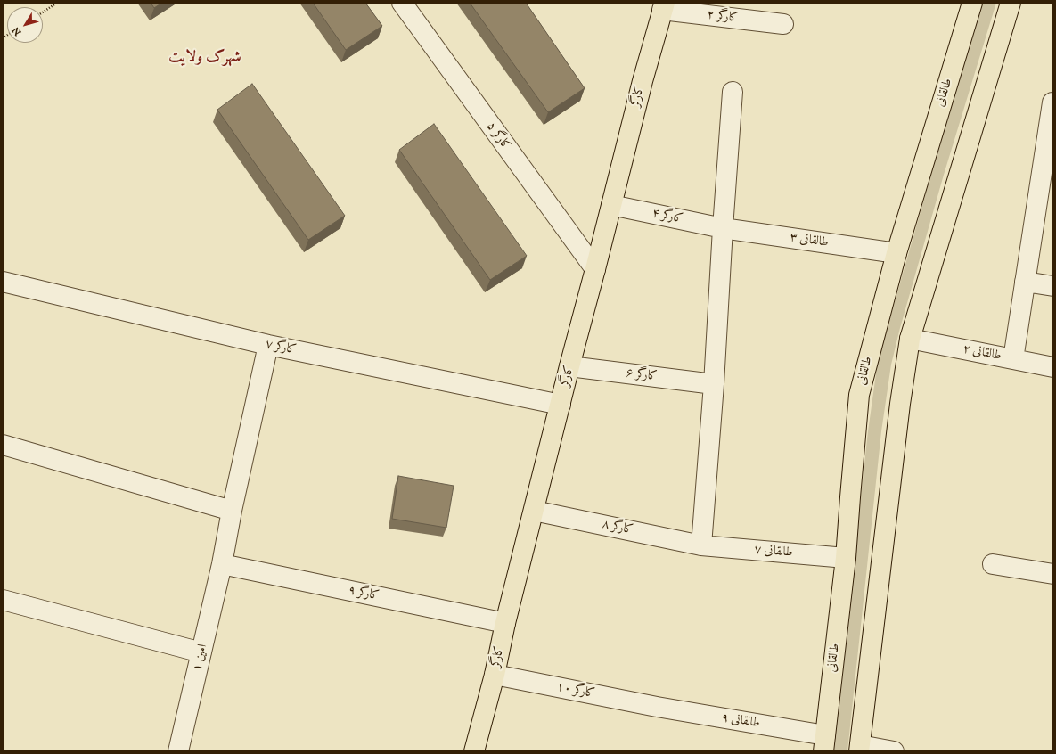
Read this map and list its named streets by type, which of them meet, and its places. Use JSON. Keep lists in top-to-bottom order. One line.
{"streets":{"main road":["طالقانی","کارگر"],"street":["کارگر ۲","کارگر ۵","کارگر ۴","طالقانی ۳","کارگر ۷","طالقانی ۲","کارگر ۶","کارگر ۸","طالقانی ۷","کارگر ۹","امین ۱","کارگر ۱۰","طالقانی ۹"]},"crossings":[["کارگر ۲","کارگر"],["طالقانی","طالقانی ۳"],["طالقانی","طالقانی ۷"],["طالقانی","طالقانی ۹"],["کارگر","کارگر ۵"],["کارگر","کارگر ۴"],["کارگر","کارگر ۷"],["کارگر","کارگر ۶"],["کارگر","کارگر ۸"],["کارگر","کارگر ۹"],["کارگر","کارگر ۱۰"],["کارگر ۴","طالقانی ۳"],["کارگر ۷","امین ۱"],["کارگر ۸","طالقانی ۷"],["کارگر ۹","امین ۱"],["کارگر ۱۰","طالقانی ۹"]],"districts":["شهرک ولایت"],"north":"bottom left"}
